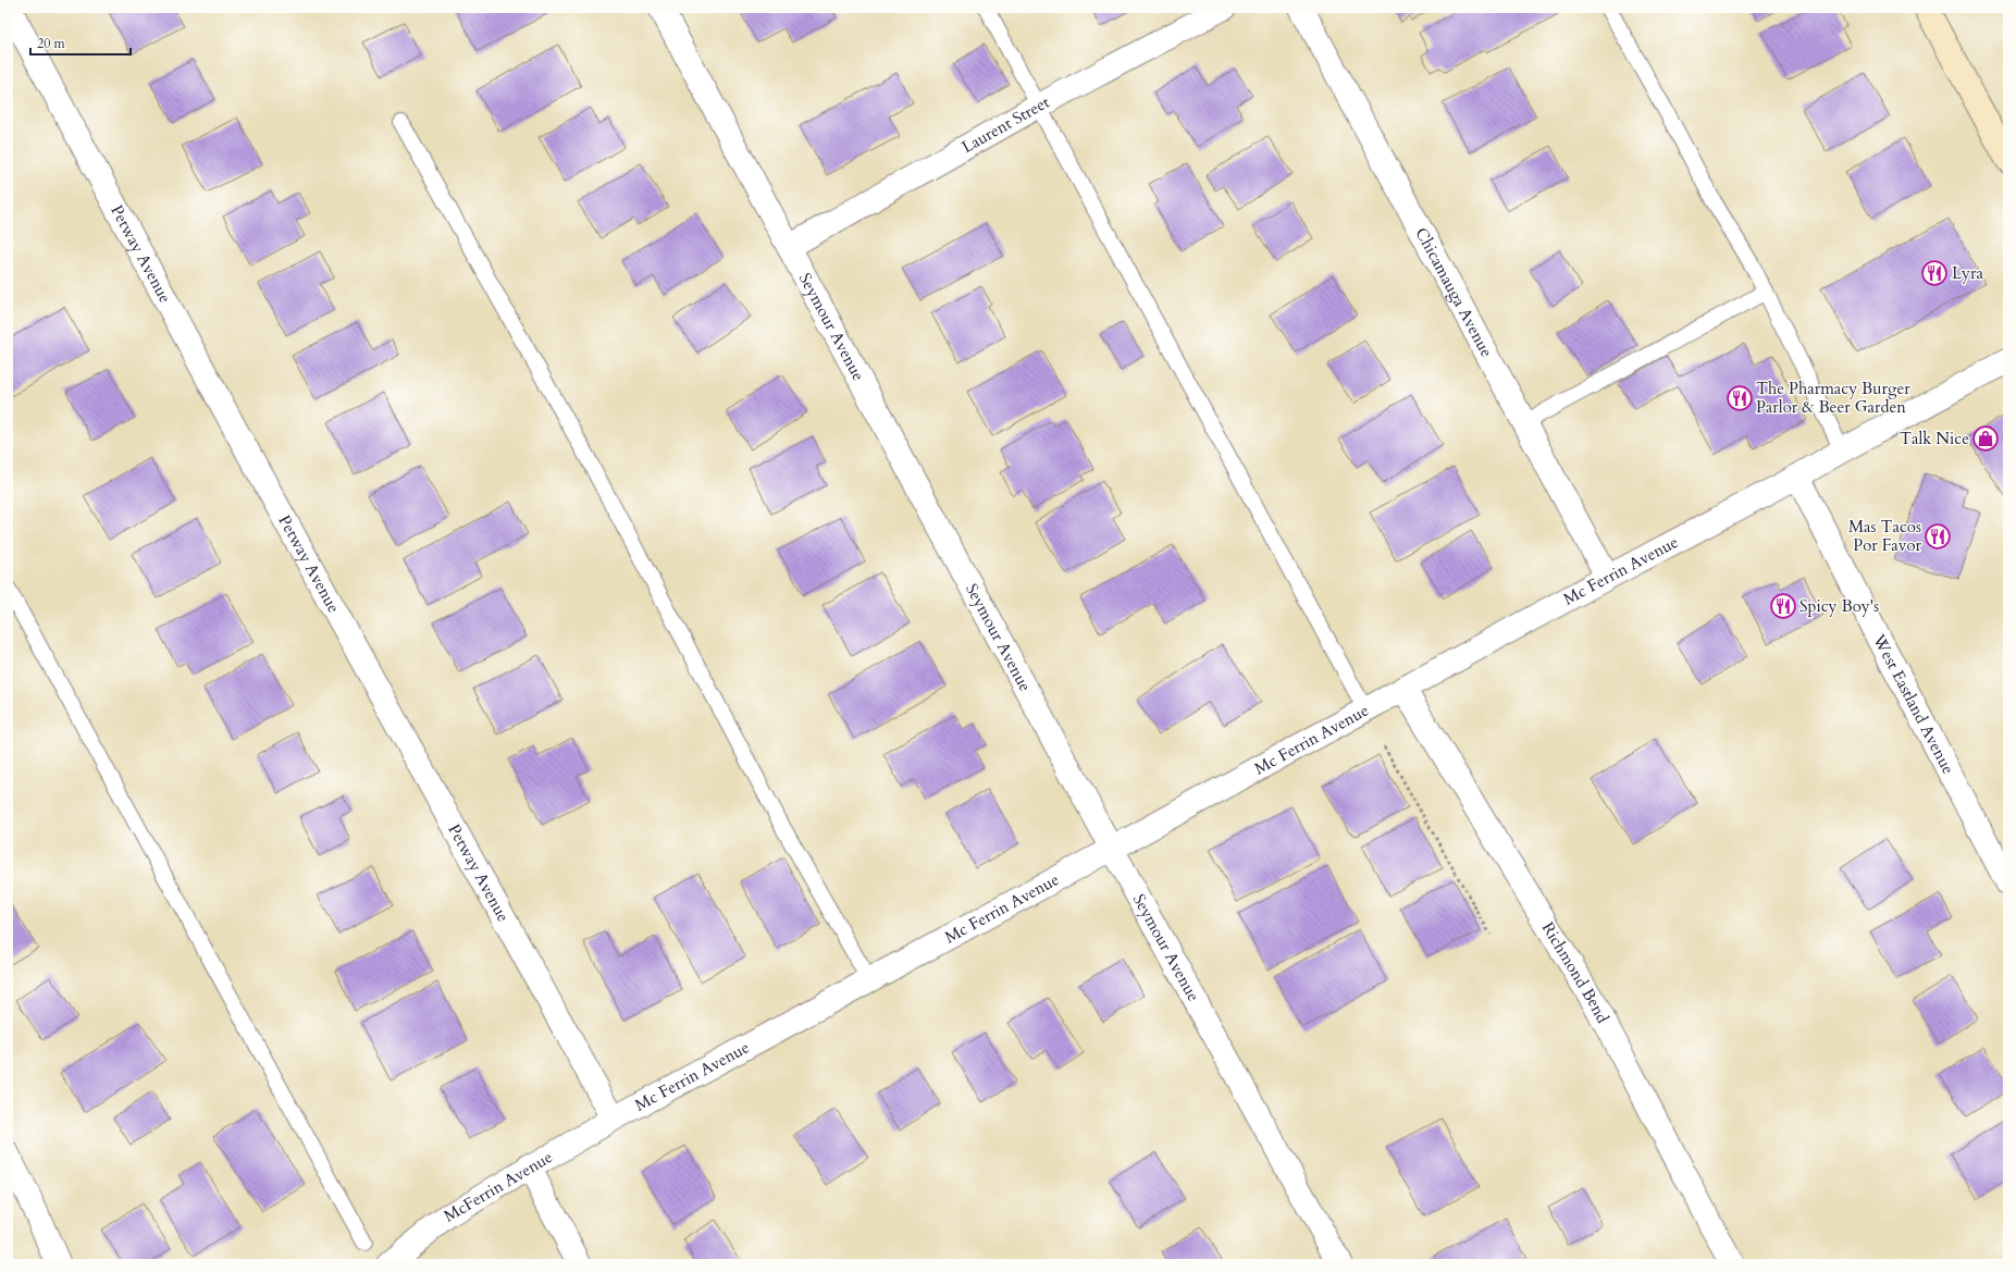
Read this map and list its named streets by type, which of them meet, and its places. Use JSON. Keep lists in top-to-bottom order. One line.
{"streets":{"street":["Laurent Street","Petway Avenue","Chicamauga Avenue","Seymour Avenue","Mc Ferrin Avenue","West Eastland Avenue","Richmond Bend","McFerrin Avenue"]},"crossings":[["Laurent Street","Seymour Avenue"],["Petway Avenue","Mc Ferrin Avenue"],["Petway Avenue","McFerrin Avenue"],["Chicamauga Avenue","Mc Ferrin Avenue"],["Seymour Avenue","Mc Ferrin Avenue"],["Mc Ferrin Avenue","West Eastland Avenue"],["Mc Ferrin Avenue","Richmond Bend"],["Mc Ferrin Avenue","McFerrin Avenue"]],"places":{"restaurant":["Lyra","The Pharmacy Burger Parlor & Beer Garden","Mas Tacos Por Favor","Spicy Boy's"],"shop":["Talk Nice"]},"scale_bar":"20 m"}
